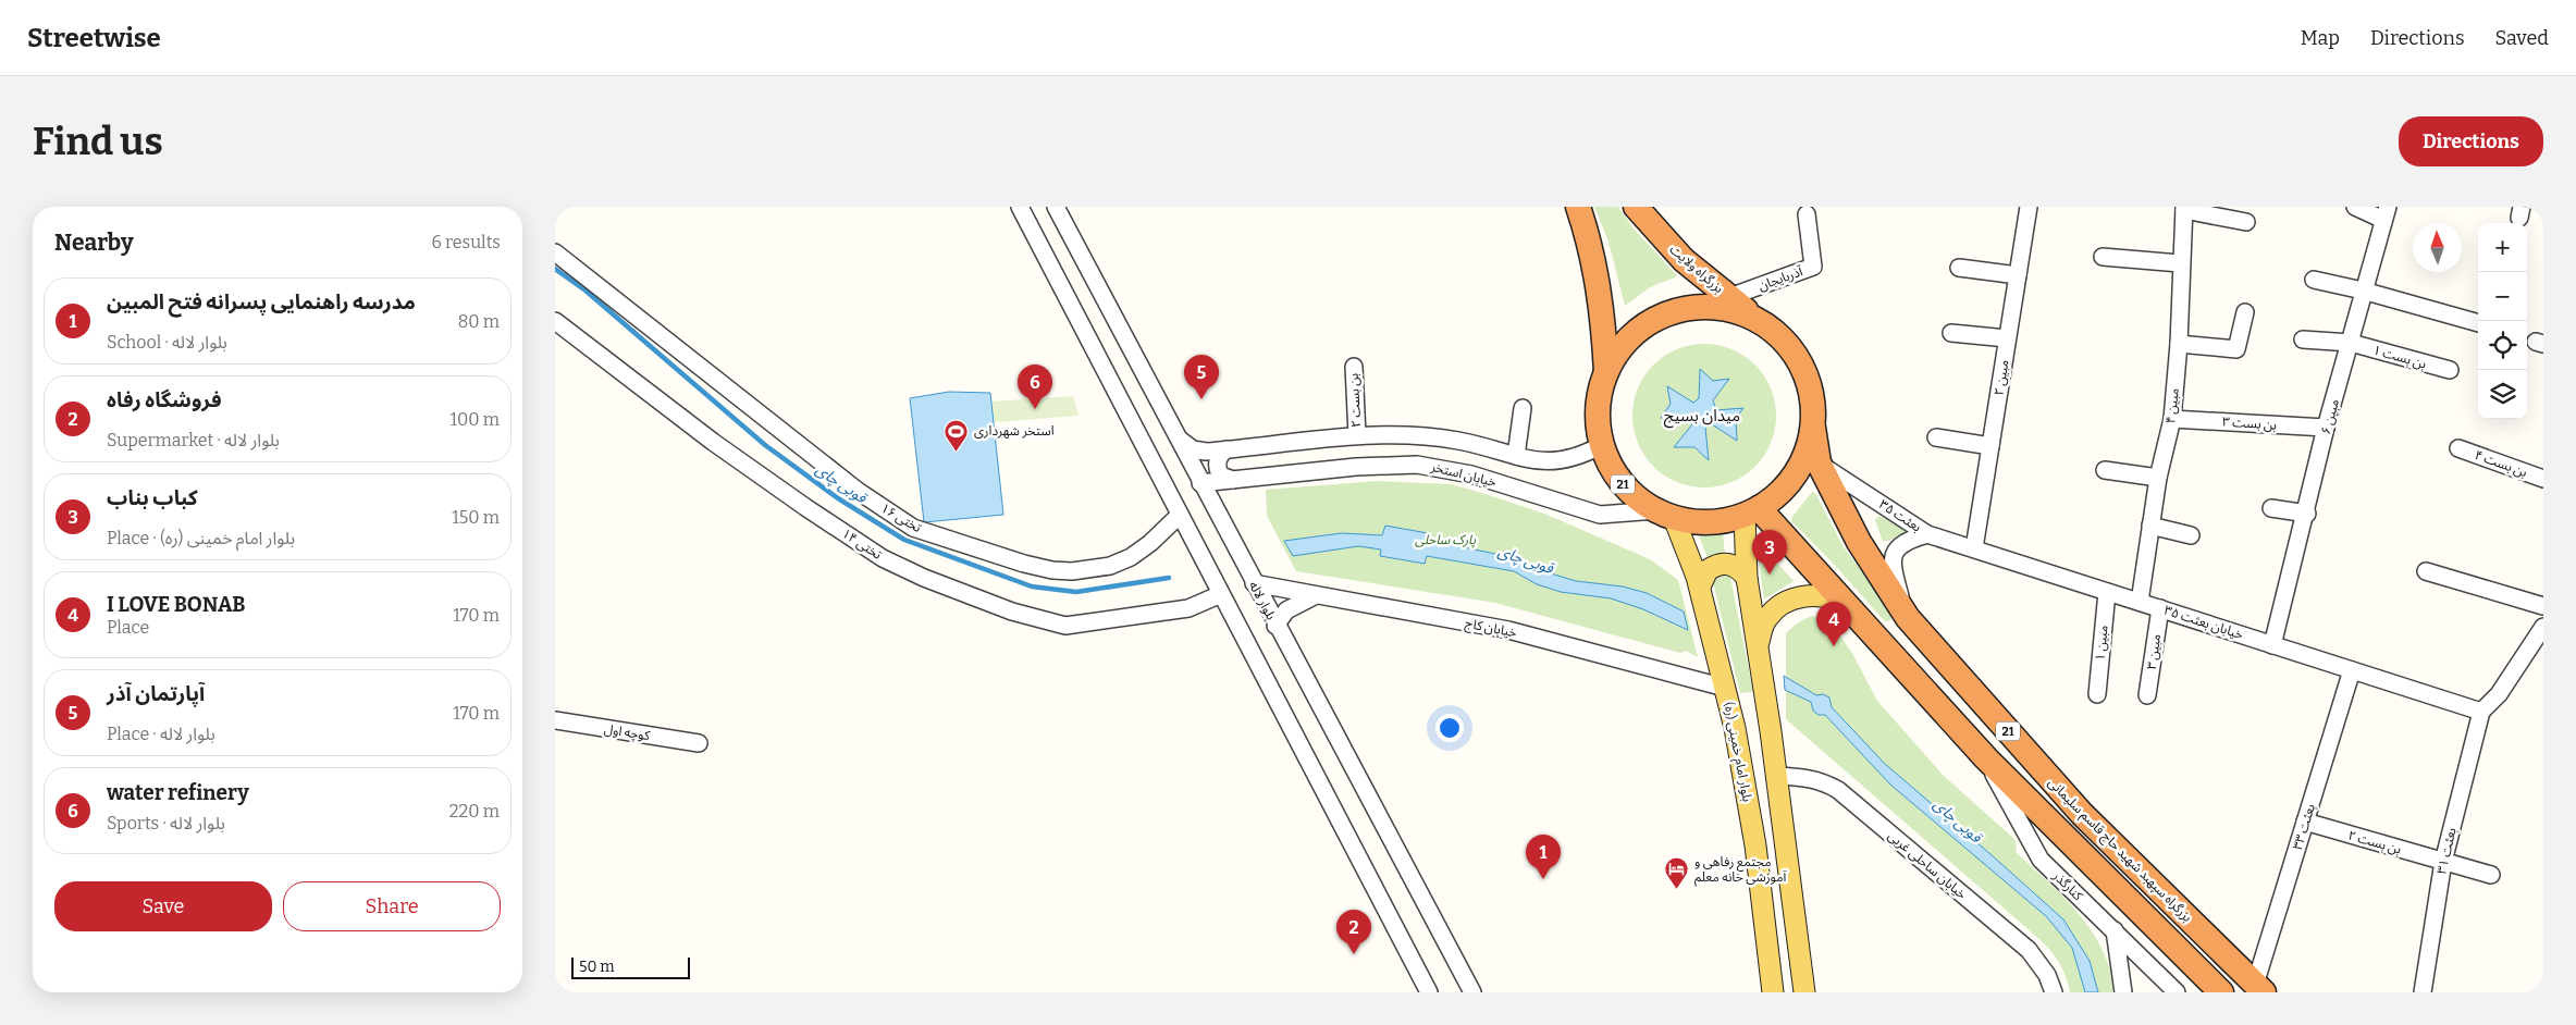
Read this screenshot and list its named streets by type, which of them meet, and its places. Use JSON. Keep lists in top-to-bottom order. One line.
{"streets":{"highway":["بزرگراه ولایت","21","بزرگراه سپهبد شهید حاج قاسم سلیمانی"],"main road":["بلوار امام خمینی (ره)"],"street":["آذربایجان","بن بست ۱","مبین ۲","بن بست ۲","مبین ۴","مبین ۶","بن بست ۳","بن بست ۴","خیابان استخر","بعثت ۳۵","تختی ۱۶","تختی ۱۴","بلوار لاله","خیابان بعثت ۳۵","خیابان کاج","مبین ۱","مبین ۳","کوچه اول","بعثت ۳۳","بعثت ۳۱","خیابان ساحلی غربی","کنارگذر"]},"crossings":[["بزرگراه ولایت","آذربایجان"],["بزرگراه ولایت","21"],["بن بست ۱","مبین ۶"],["مبین ۲","خیابان بعثت ۳۵"],["بن بست ۲","بعثت ۳۳"],["بن بست ۲","بعثت ۳۱"],["مبین ۴","بن بست ۳"],["مبین ۴","خیابان بعثت ۳۵"],["مبین ۶","بن بست ۳"],["مبین ۶","خیابان بعثت ۳۵"],["خیابان استخر","21"],["خیابان استخر","بلوار لاله"],["خیابان استخر","بلوار امام خمینی (ره)"],["21","بلوار امام خمینی (ره)"],["21","بزرگراه سپهبد شهید حاج قاسم سلیمانی"],["21","کنارگذر"],["بعثت ۳۵","خیابان بعثت ۳۵"],["بعثت ۳۵","بزرگراه سپهبد شهید حاج قاسم سلیمانی"],["بلوار لاله","خیابان کاج"],["خیابان بعثت ۳۵","مبین ۱"],["خیابان بعثت ۳۵","مبین ۳"],["خیابان بعثت ۳۵","بعثت ۳۳"],["خیابان بعثت ۳۵","بعثت ۳۱"],["خیابان کاج","بلوار امام خمینی (ره)"],["بعثت ۳۳","بزرگراه سپهبد شهید حاج قاسم سلیمانی"]],"districts":["میدان بسیج"],"water":["قوبی چای"],"parks":["پارک ساحلی"],"places":{"sports":["استخر شهرداری"],"hotel":["مجتمع رفاهی و آموزشی خانه معلم"]},"scale_bar":"50 m","north":"top","page":{"header":"Streetwise","nav":["Map","Directions","Saved"],"buttons":["Directions",["Save","Share"]],"title":"Find us","heading":["Nearby","6 results"],"map_buttons":["+","−"],"list":[{"mark":"1","name":"مدرسه راهنمایی پسرانه فتح المبین","note":"School · بلوار لاله","value":"80 m"},{"mark":"2","name":"فروشگاه رفاه","note":"Supermarket · بلوار لاله","value":"100 m"},{"mark":"3","name":"کباب بناب","note":"Place · بلوار امام خمینی (ره)","value":"150 m"},{"mark":"4","name":"I LOVE BONAB","note":"Place","value":"170 m"},{"mark":"5","name":"آپارتمان آذر","note":"Place · بلوار لاله","value":"170 m"},{"mark":"6","name":"water refinery","note":"Sports · بلوار لاله","value":"220 m"}],"pins":["5","6","3","4","1","2"],"scale":"50 m"}}
